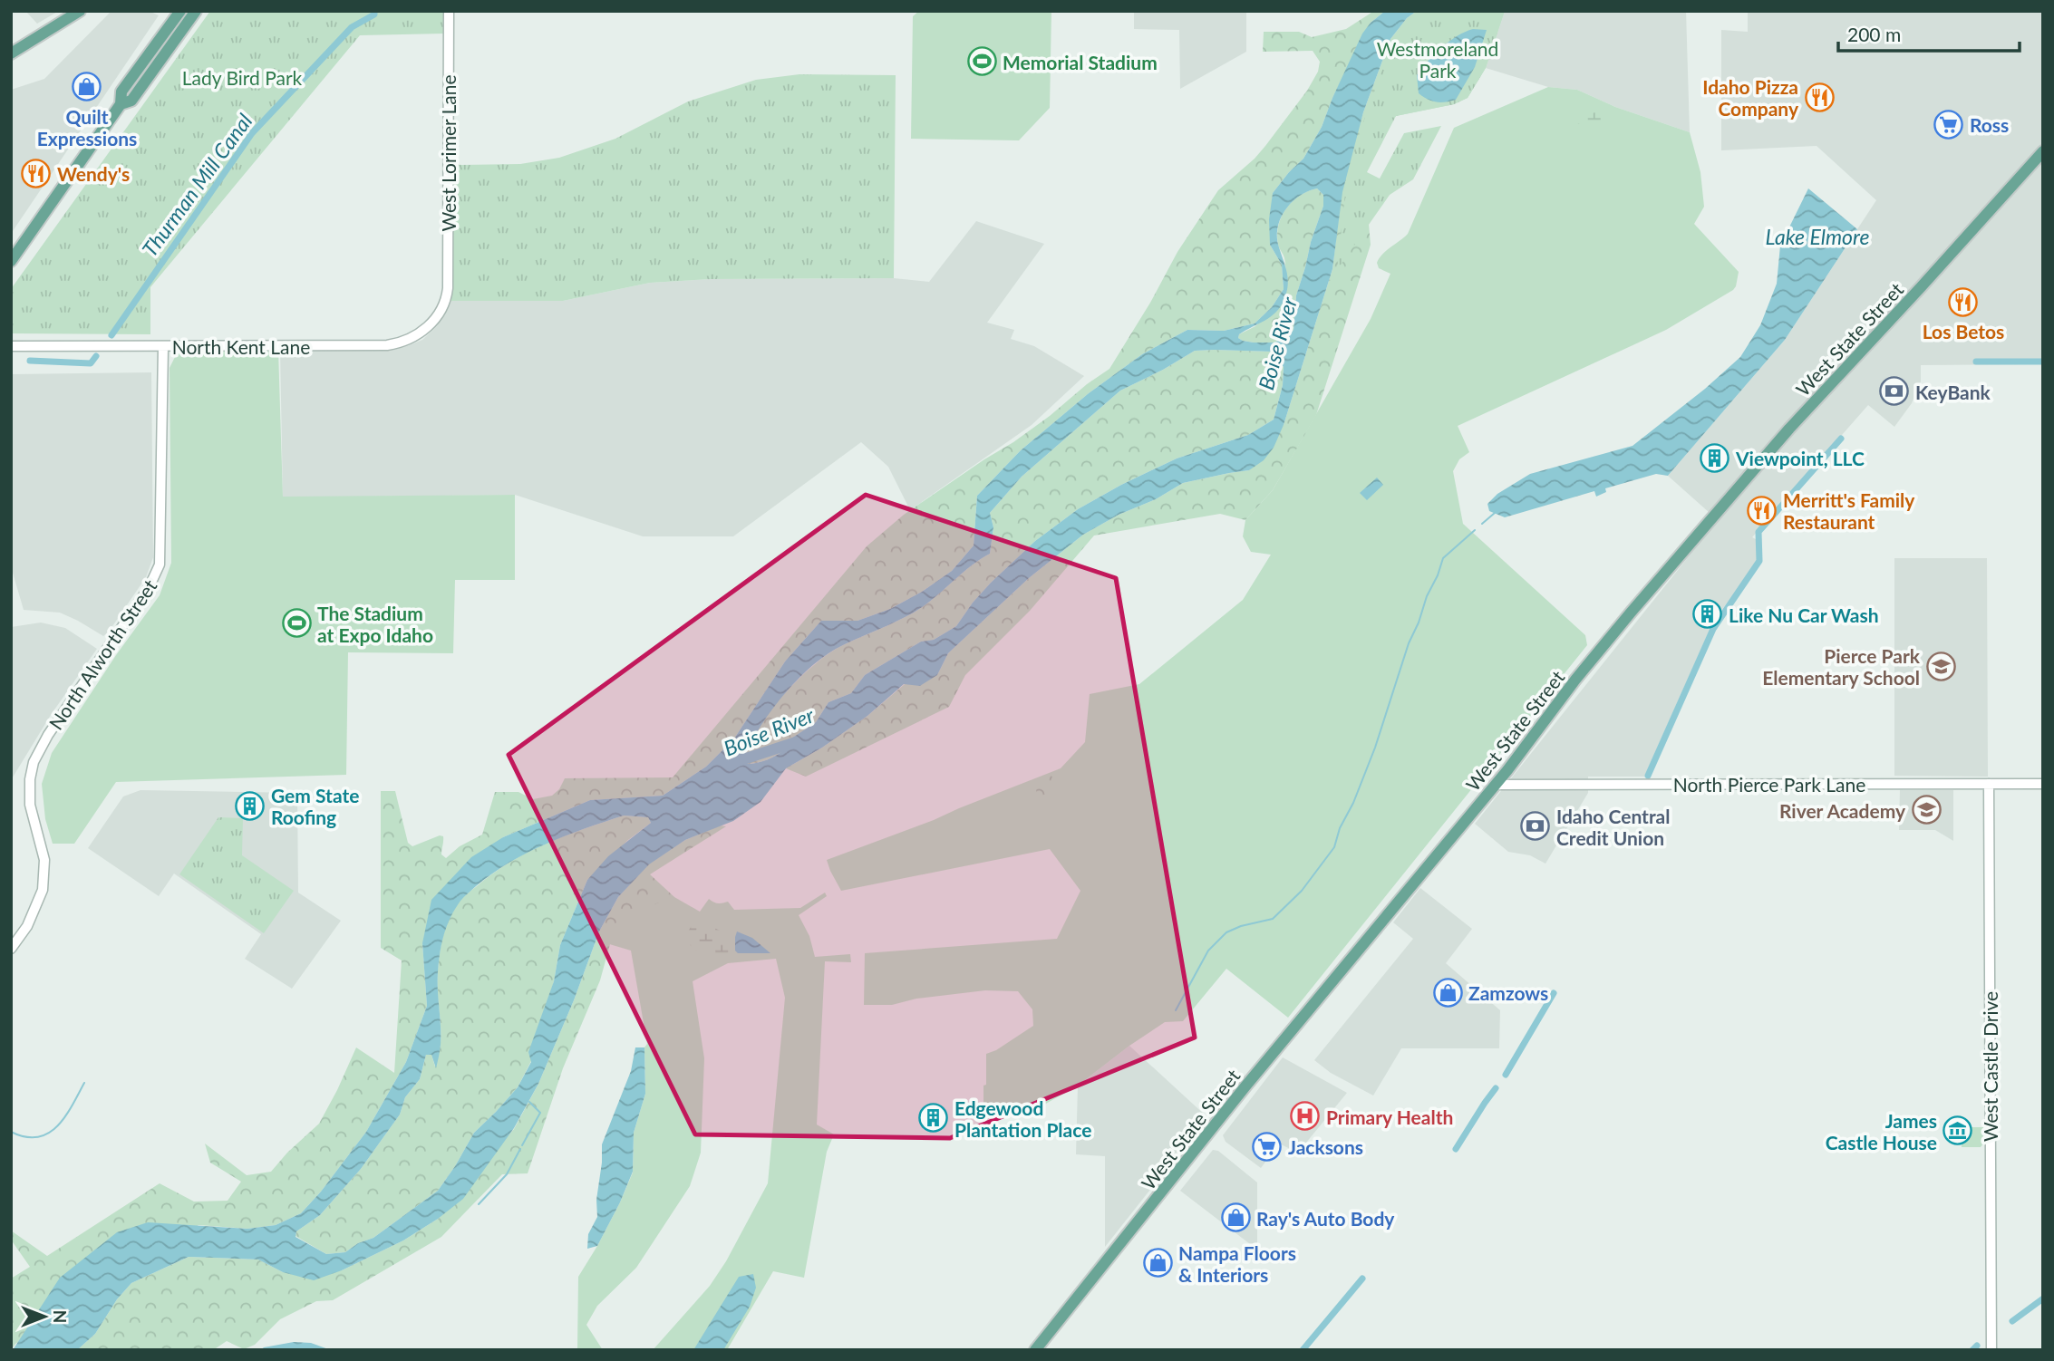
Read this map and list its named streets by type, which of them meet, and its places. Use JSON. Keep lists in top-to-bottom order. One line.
{"streets":{"main road":["West State Street"],"street":["West Lorimer Lane","North Kent Lane","North Alworth Street","North Pierce Park Lane","West Castle Drive"]},"crossings":[["West Lorimer Lane","North Kent Lane"],["West State Street","North Pierce Park Lane"],["North Kent Lane","North Alworth Street"],["North Pierce Park Lane","West Castle Drive"]],"water":["Thurman Mill Canal","Lake Elmore","Boise River"],"parks":["Westmoreland Park","Lady Bird Park"],"places":{"sports":["Memorial Stadium","The Stadium at Expo Idaho"],"shop":["Quilt Expressions","Zamzows","Ray's Auto Body","Nampa Floors & Interiors"],"restaurant":["Idaho Pizza Company","Wendy's","Los Betos","Merritt's Family Restaurant"],"supermarket":["Ross","Jacksons"],"bank":["KeyBank","Idaho Central Credit Union"],"building":["Viewpoint, LLC","Like Nu Car Wash","Gem State Roofing","Edgewood Plantation Place"],"school or university":["Pierce Park Elementary School","River Academy"],"hospital":["Primary Health"],"museum":["James Castle House"]},"scale_bar":"200 m","north":"right"}
